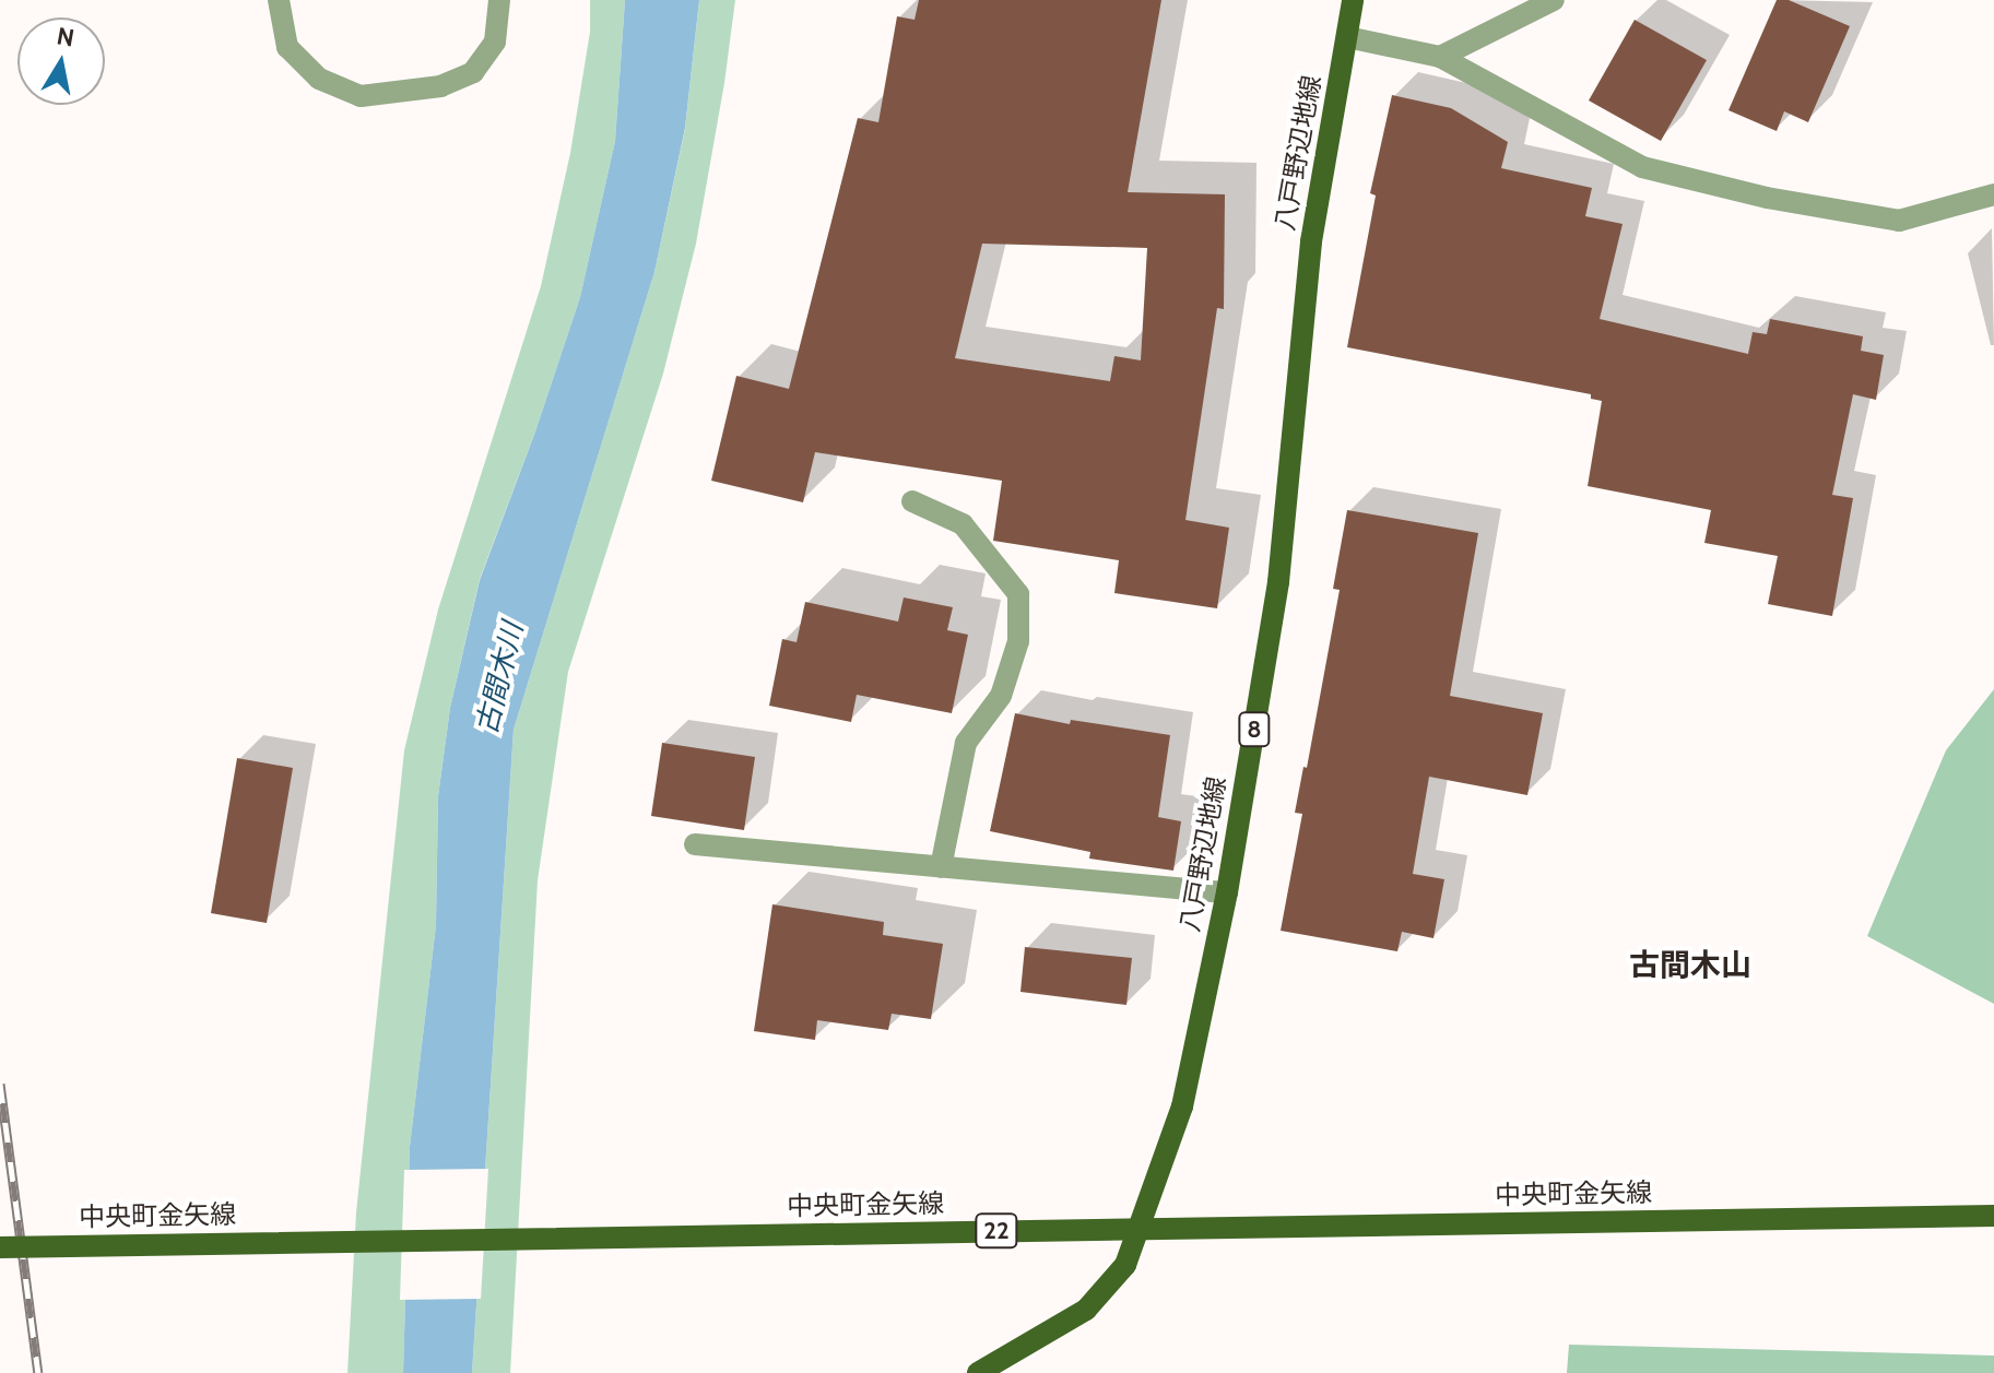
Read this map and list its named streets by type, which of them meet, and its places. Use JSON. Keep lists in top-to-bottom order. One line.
{"streets":{"main road":["八戸野辺地線","8","中央町金矢線","22"]},"districts":["古間木山"],"water":["古間木川"],"north":"top"}
